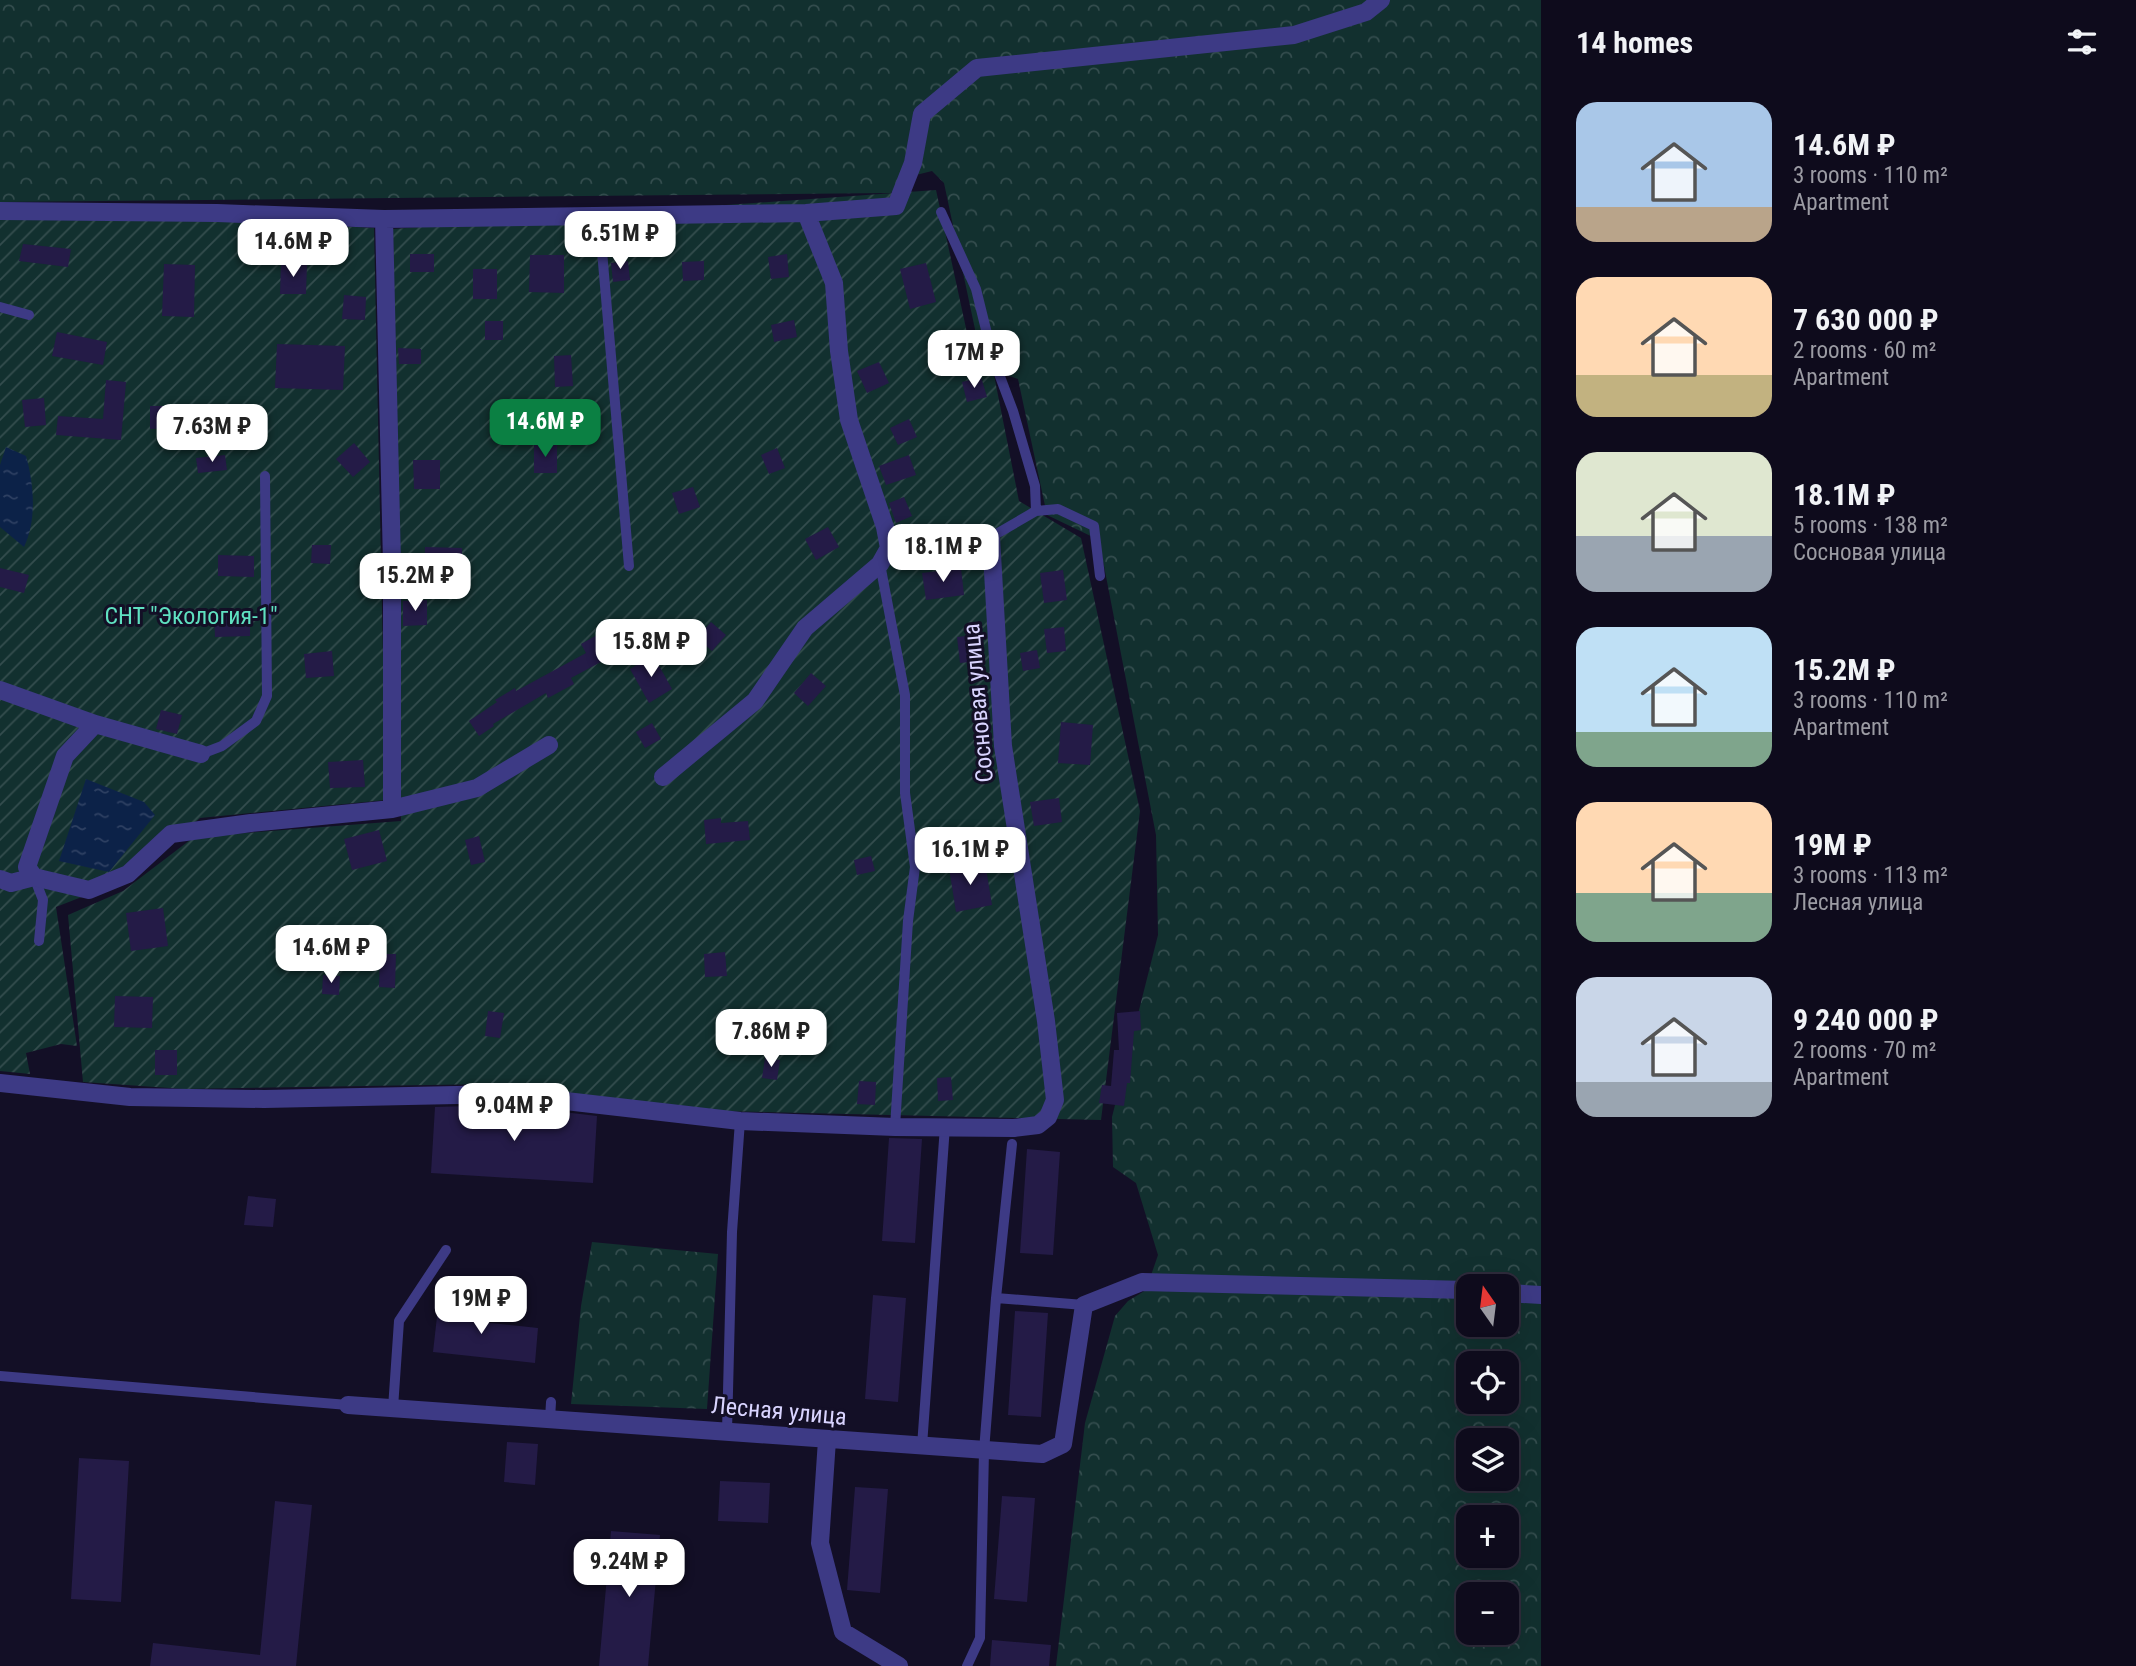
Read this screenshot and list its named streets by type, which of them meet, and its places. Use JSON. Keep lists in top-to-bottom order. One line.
{"streets":{"street":["Сосновая улица","Лесная улица"]},"parks":["СНТ \"Экология-1\""],"north":"top","page":{"heading":"14 homes","list":[{"name":"14.6M ₽","note":"3 rooms · 110 m² · Apartment"},{"name":"7 630 000 ₽","note":"2 rooms · 60 m² · Apartment"},{"name":"18.1M ₽","note":"5 rooms · 138 m² · Сосновая улица"},{"name":"15.2M ₽","note":"3 rooms · 110 m² · Apartment"},{"name":"19M ₽","note":"3 rooms · 113 m² · Лесная улица"},{"name":"9 240 000 ₽","note":"2 rooms · 70 m² · Apartment"}],"price":["6.51M ₽","14.6M ₽","17M ₽","14.6M ₽","7.63M ₽","18.1M ₽","15.2M ₽","15.8M ₽","16.1M ₽","14.6M ₽","7.86M ₽","9.04M ₽","19M ₽","9.24M ₽"],"map_buttons":["+","−"]}}
